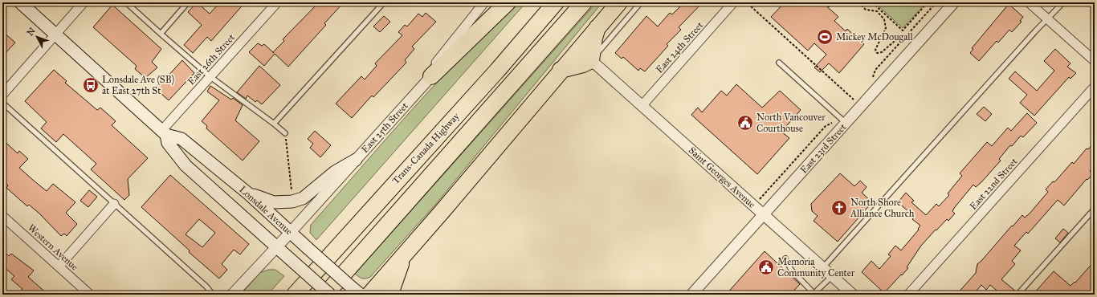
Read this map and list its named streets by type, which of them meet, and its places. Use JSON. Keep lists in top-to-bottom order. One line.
{"streets":{"highway":["Trans-Canada Highway"],"main road":["Lonsdale Avenue"],"street":["East 24th Street","East 26th Street","East 25th Street","East 23rd Street","Saint Georges Avenue","East 22nd Street","Western Avenue"]},"crossings":[["East 24th Street","Saint Georges Avenue"],["East 26th Street","Lonsdale Avenue"],["East 25th Street","Lonsdale Avenue"],["East 23rd Street","Saint Georges Avenue"]],"places":{"sports":["Mickey McDougall"],"bus stop":["Lonsdale Ave (SB) at East 27th St"],"public building":["North Vancouver Courthouse","Memoria Community Center"],"church":["North Shore Alliance Church"]},"north":"top left"}
